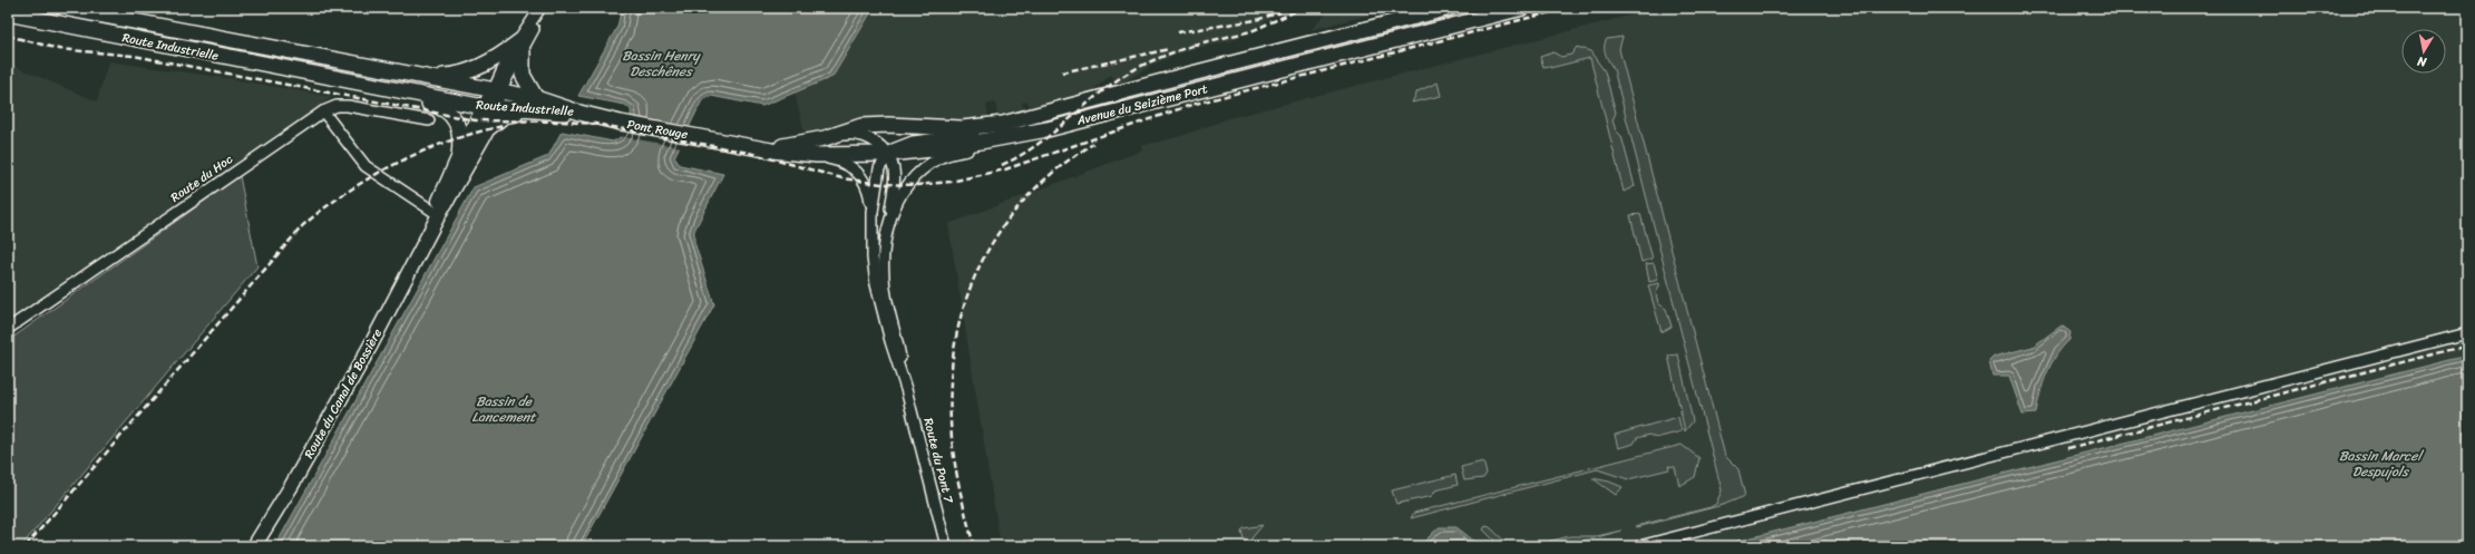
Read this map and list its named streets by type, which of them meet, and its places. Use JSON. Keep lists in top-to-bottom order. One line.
{"streets":{"main road":["Route Industrielle","Avenue du Seizième Port","Pont Rouge"],"street":["Route du Hoc","Route du Canal de Bossière","Route du Pont 7"]},"crossings":[["Route Industrielle","Pont Rouge"],["Route Industrielle","Route du Canal de Bossière"],["Avenue du Seizième Port","Pont Rouge"]],"water":["Bassin Henry Deschênes","Bassin de Lancement","Bassin Marcel Despujols"],"north":"bottom"}
